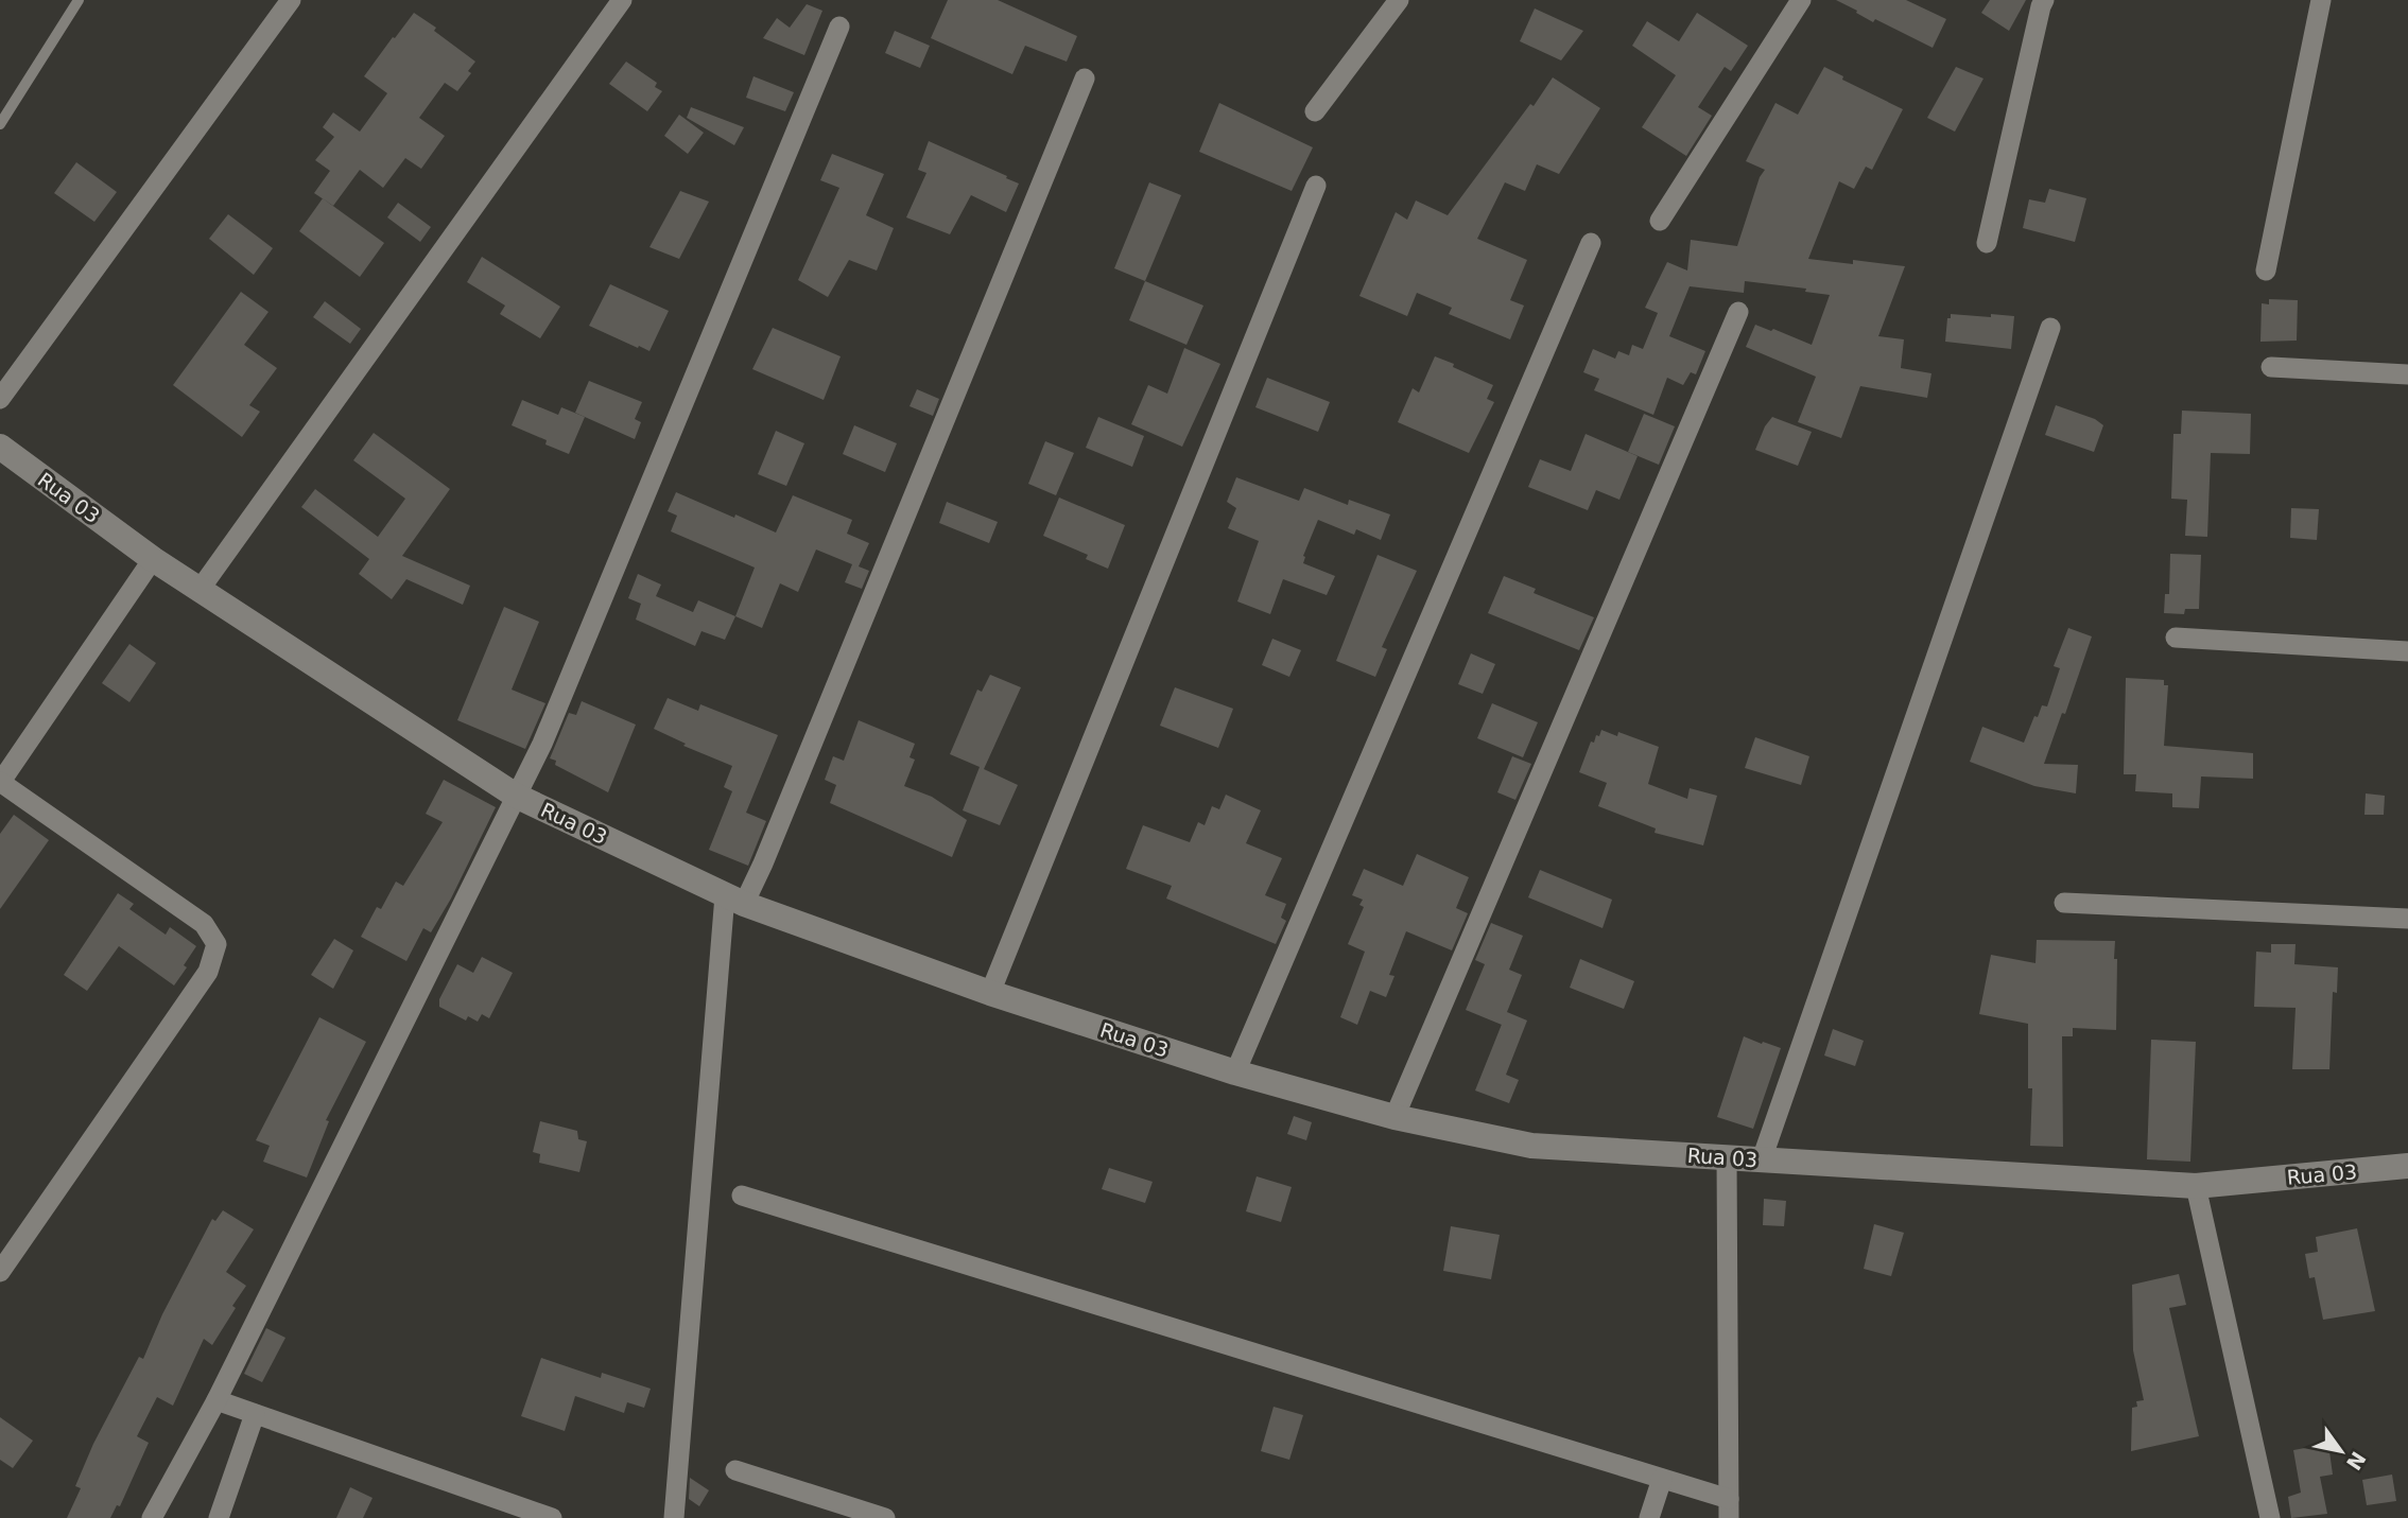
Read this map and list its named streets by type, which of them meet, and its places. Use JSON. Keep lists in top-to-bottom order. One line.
{"streets":{"street":["Rua 03"]},"north":"bottom right"}
